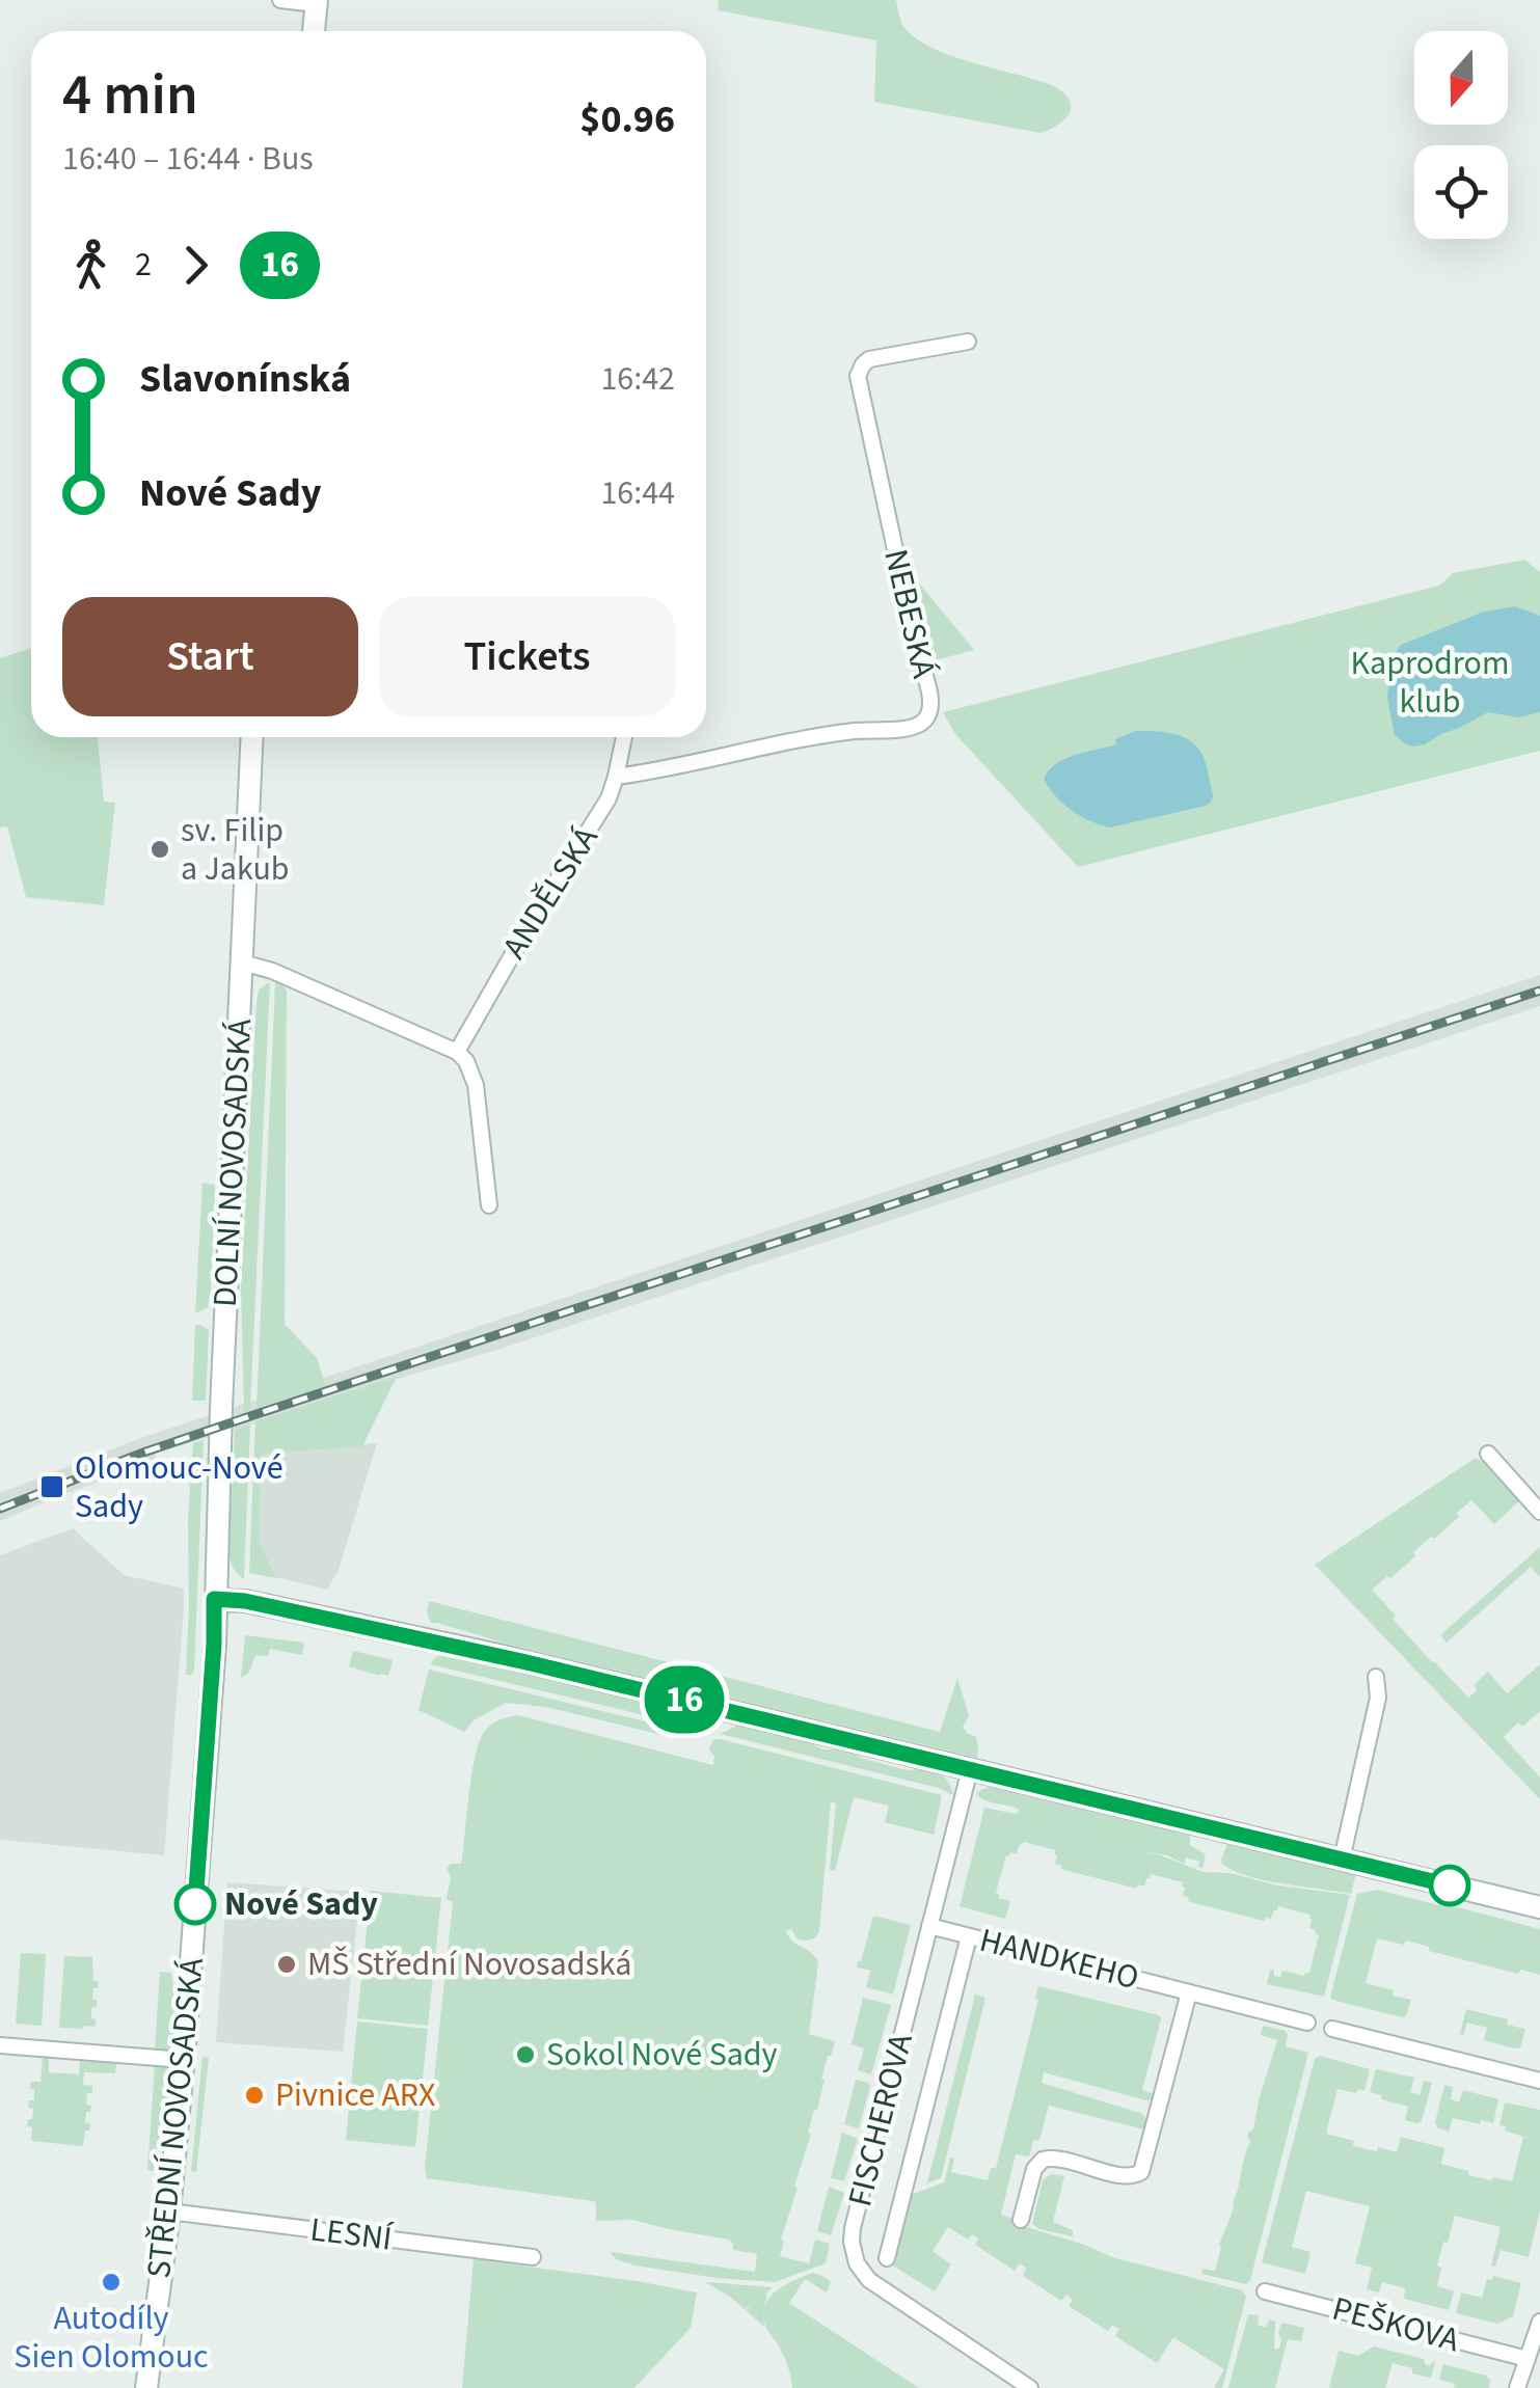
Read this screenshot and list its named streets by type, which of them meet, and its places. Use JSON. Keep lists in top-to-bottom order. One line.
{"streets":{"main road":["DOLNÍ NOVOSADSKÁ","STŘEDNÍ NOVOSADSKÁ"],"street":["NEBESKÁ","ANDĚLSKÁ","HANDKEHO","FISCHEROVA","LESNÍ","PEŠKOVA"]},"crossings":[["NEBESKÁ","ANDĚLSKÁ"],["DOLNÍ NOVOSADSKÁ","STŘEDNÍ NOVOSADSKÁ"],["HANDKEHO","FISCHEROVA"],["STŘEDNÍ NOVOSADSKÁ","LESNÍ"]],"parks":["Kaprodrom klub"],"places":{"other":["sv. Filip a Jakub","Nové Sady","MŠ Střední Novosadská","Sokol Nové Sady","Pivnice ARX","Autodíly Sien Olomouc"],"transit":["Olomouc-Nové Sady"]},"lines":["bus line 16"],"north":"bottom","page":{"on_map":"16","heading":["4 min","16:40 – 16:44 · Bus","$0.96"],"legs":["2","16"],"list":[{"name":"Slavonínská","value":"16:42"},{"name":"Nové Sady","value":"16:44"}],"buttons":["Start","Tickets"]}}
